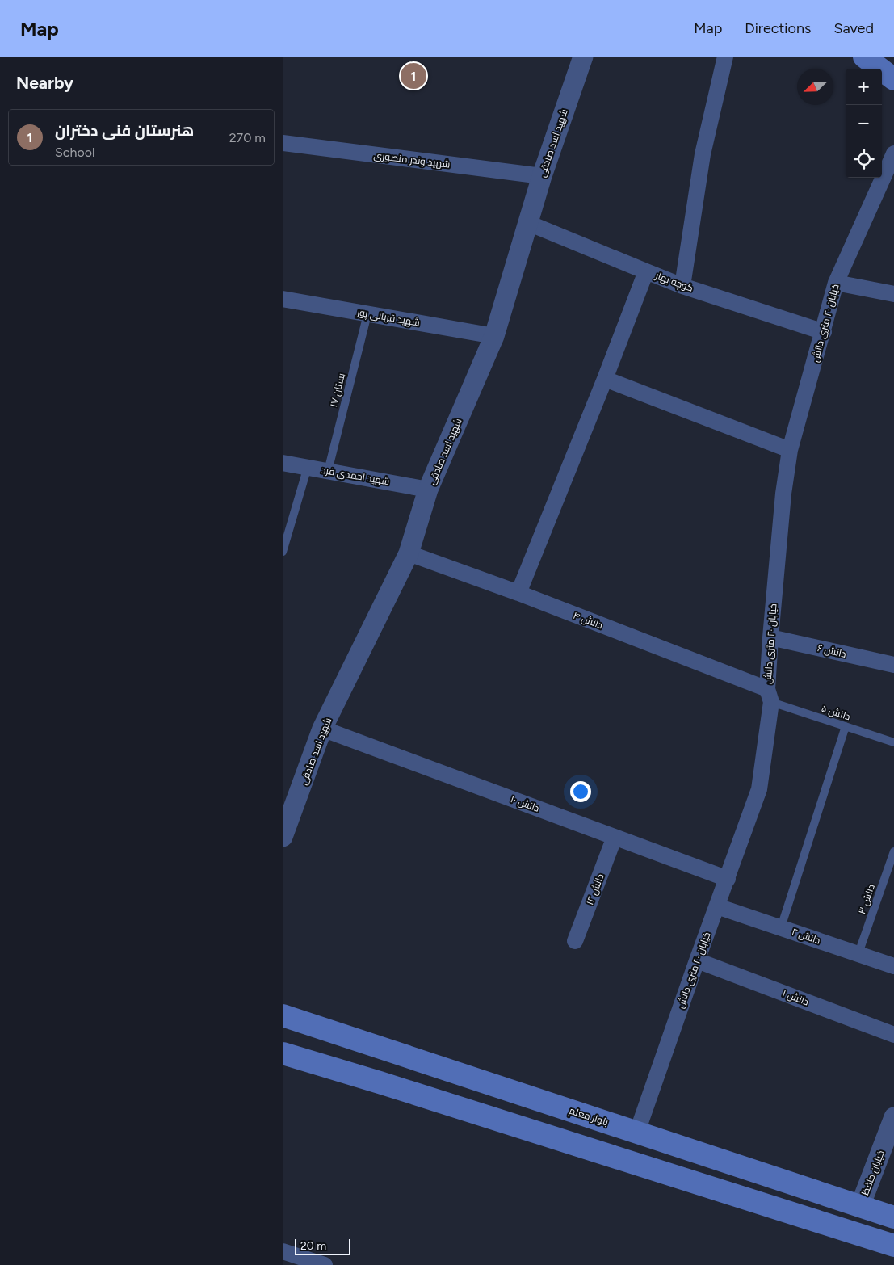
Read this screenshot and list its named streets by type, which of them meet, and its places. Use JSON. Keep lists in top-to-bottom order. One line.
{"streets":{"main road":["بلوار معلم"],"street":["شهید اسد صادقی","شهید وندر منصوری","کوچه بهار","شهید قربانی پور","خیابان ۲۰ متری دانش","شهید احمدی فرد","دانش ۴","دانش ۶","دانش ۱۰","دانش ۱۲","دانش ۲","دانش ۱","خیابان حافظ"],"lane":["بستان ۱۷","دانش ۵","دانش ۳"]},"crossings":[["شهید اسد صادقی","شهید وندر منصوری"],["شهید اسد صادقی","کوچه بهار"],["شهید اسد صادقی","شهید قربانی پور"],["شهید اسد صادقی","شهید احمدی فرد"],["شهید اسد صادقی","دانش ۴"],["شهید اسد صادقی","دانش ۱۰"],["کوچه بهار","خیابان ۲۰ متری دانش"],["شهید قربانی پور","بستان ۱۷"],["خیابان ۲۰ متری دانش","دانش ۴"],["خیابان ۲۰ متری دانش","دانش ۶"],["خیابان ۲۰ متری دانش","دانش ۵"],["خیابان ۲۰ متری دانش","دانش ۱۰"],["خیابان ۲۰ متری دانش","دانش ۲"],["خیابان ۲۰ متری دانش","دانش ۱"],["خیابان ۲۰ متری دانش","بلوار معلم"],["بستان ۱۷","شهید احمدی فرد"],["دانش ۴","دانش ۵"],["دانش ۱۰","دانش ۱۲"],["دانش ۳","دانش ۲"],["بلوار معلم","خیابان حافظ"]],"scale_bar":"20 m","north":"bottom left","page":{"header":"Map","nav":["Map","Directions","Saved"],"heading":"Nearby","pins":"1","map_buttons":["+","−"],"list":[{"mark":"1","name":"هنرستان فنی دختران","note":"School","value":"270 m"}],"scale":"20 m"}}
